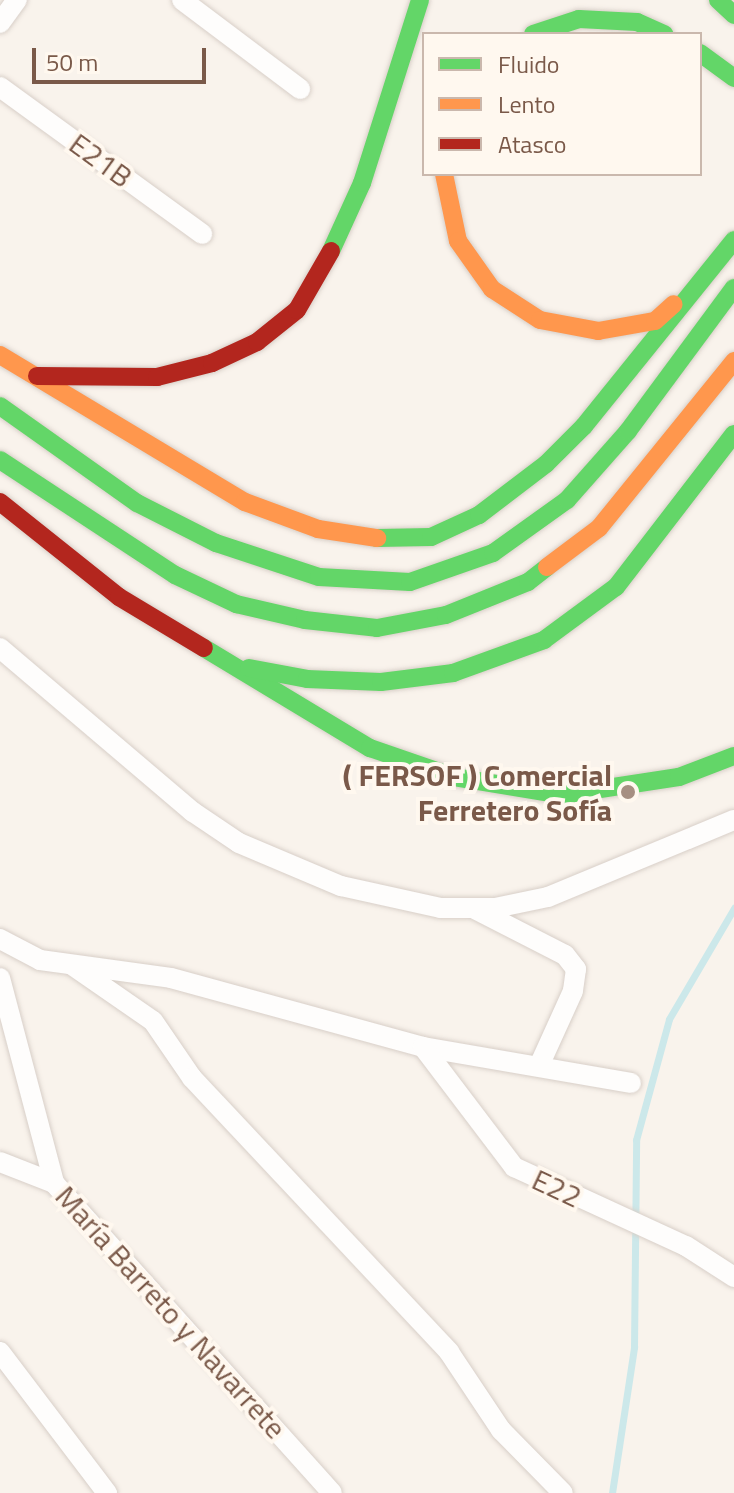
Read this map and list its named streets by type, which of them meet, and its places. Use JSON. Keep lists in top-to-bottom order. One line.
{"streets":{"street":["E21B","E22","María Barreto y Navarrete"]},"places":["( FERSOF ) Comercial Ferretero Sofía"],"legend":["Fluido","Lento","Atasco"],"scale_bar":"50 m"}
